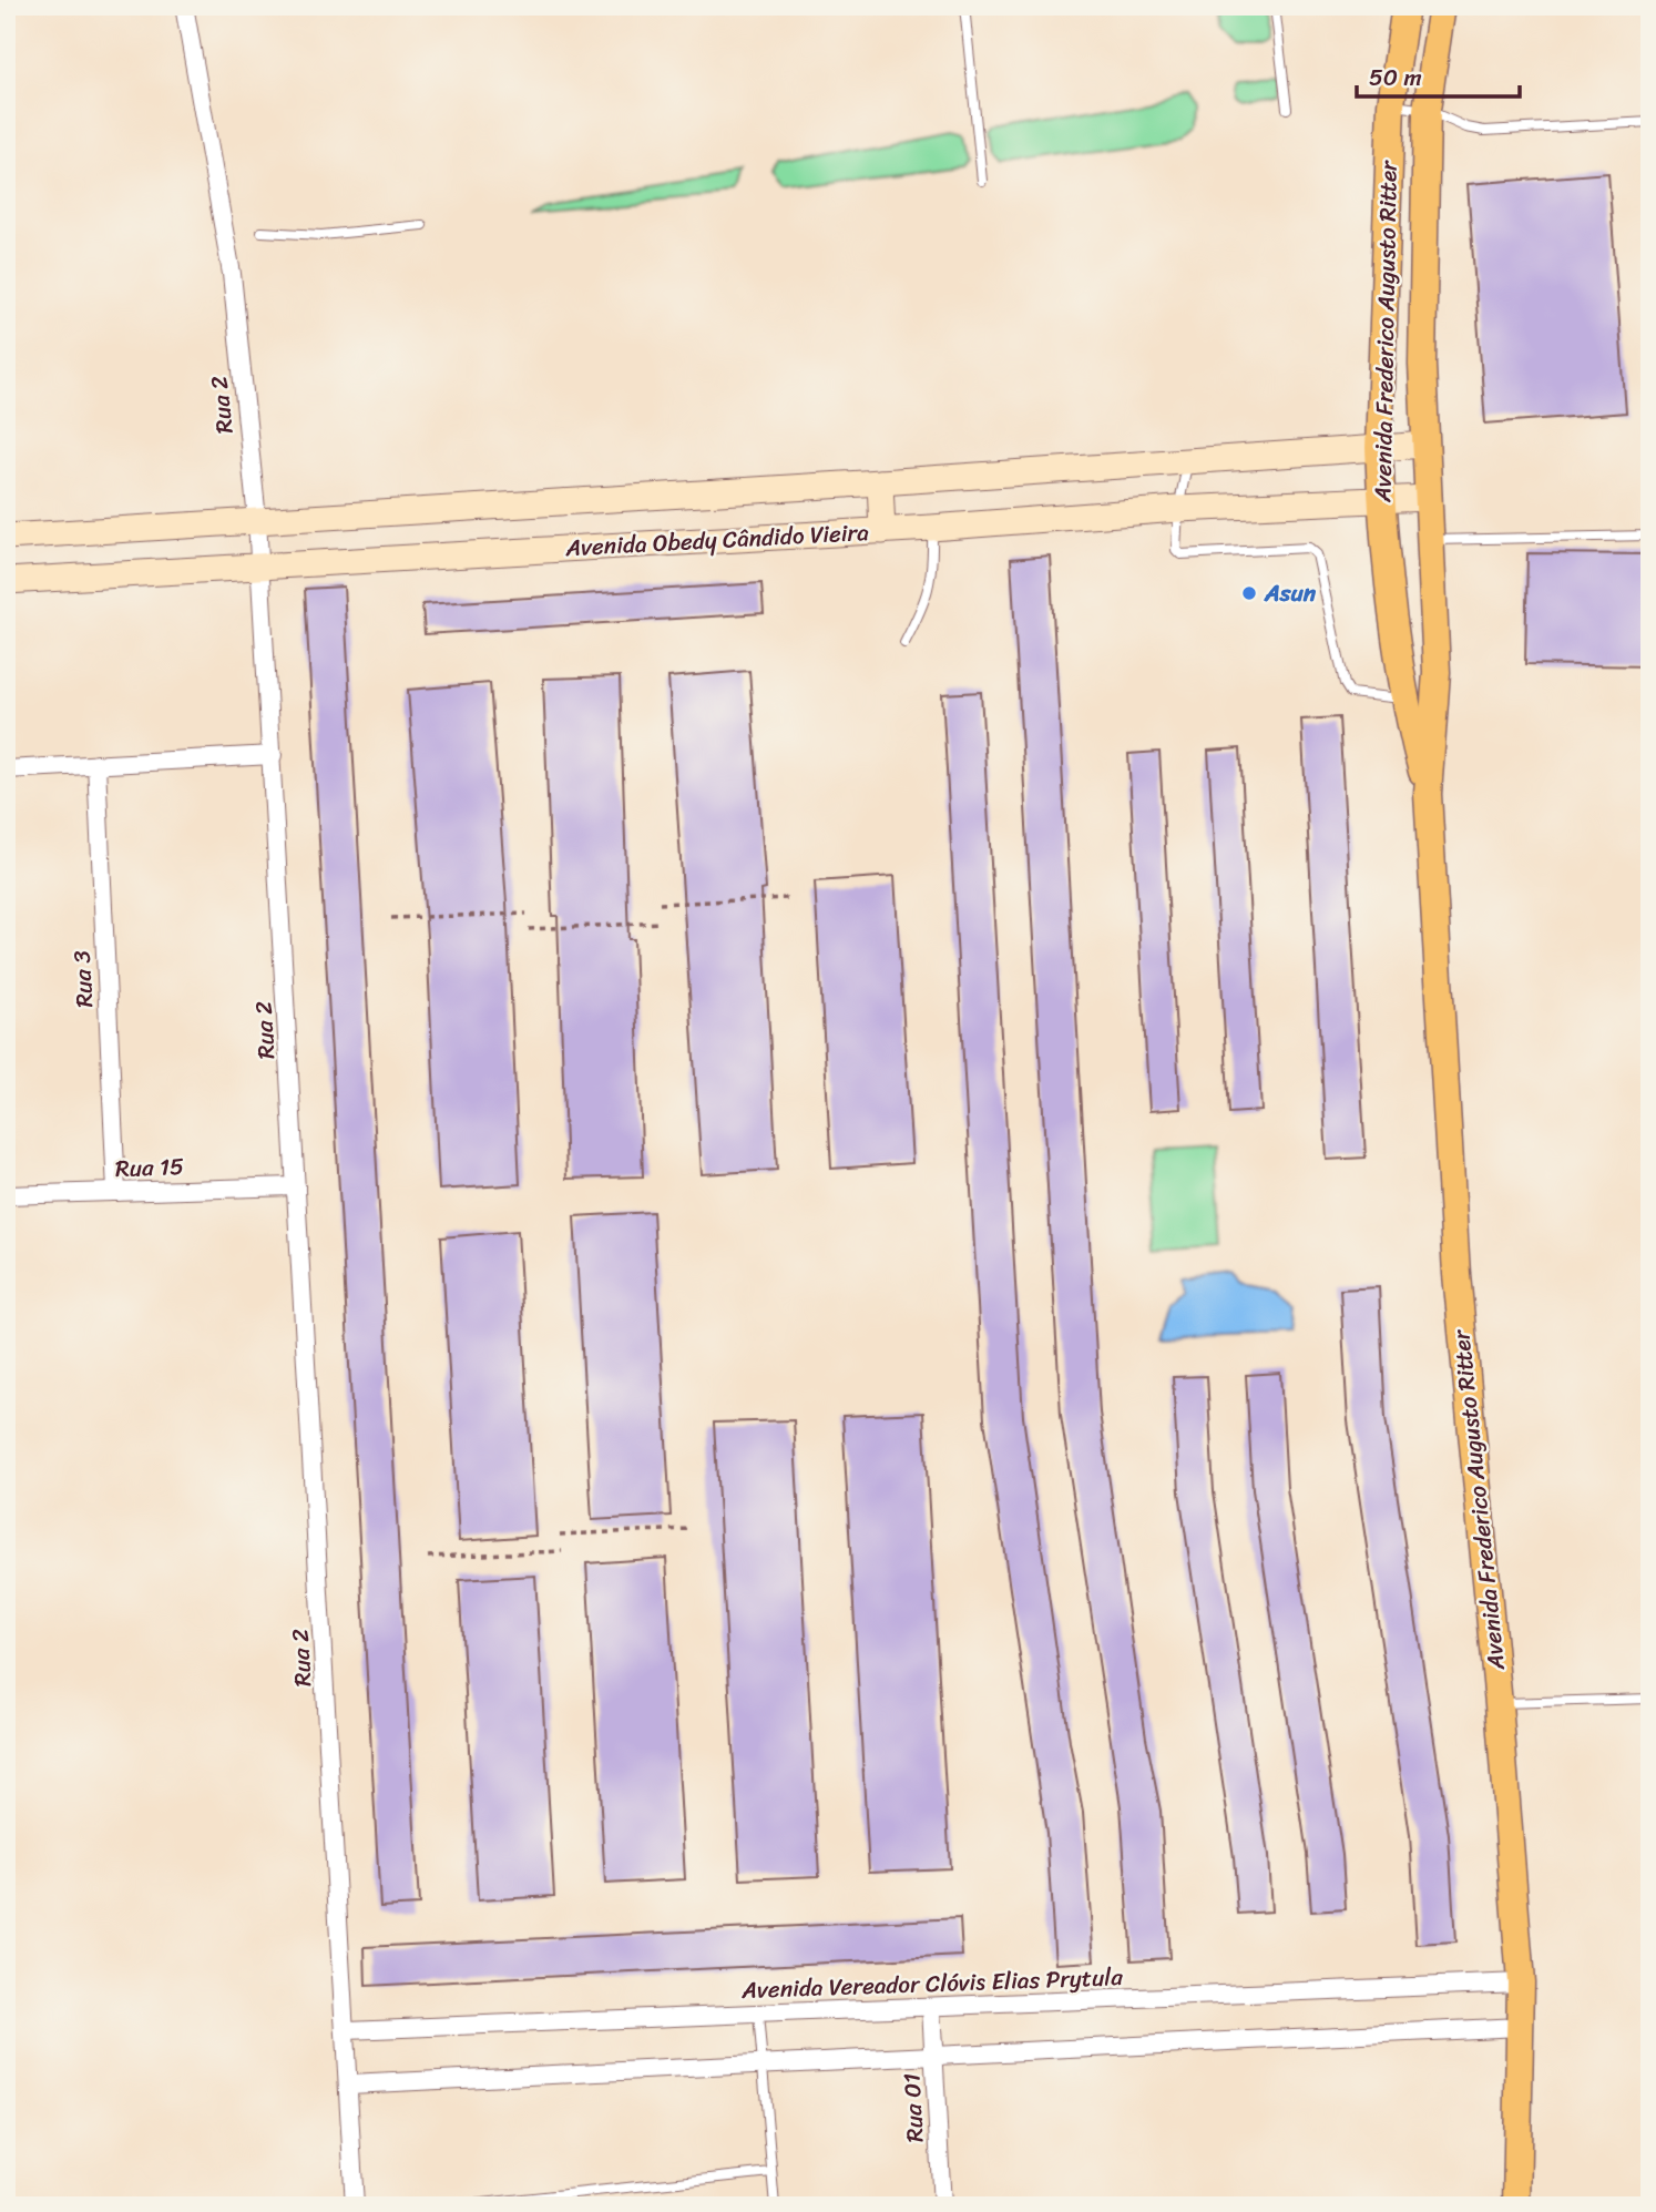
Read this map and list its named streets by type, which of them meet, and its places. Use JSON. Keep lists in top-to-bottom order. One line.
{"streets":{"main road":["Avenida Frederico Augusto Ritter","Avenida Obedy Cândido Vieira"],"street":["Rua 2","Rua 3","Rua 15","Avenida Vereador Clóvis Elias Prytula","Rua 01"]},"crossings":[["Avenida Frederico Augusto Ritter","Avenida Obedy Cândido Vieira"],["Avenida Frederico Augusto Ritter","Avenida Vereador Clóvis Elias Prytula"],["Rua 2","Avenida Obedy Cândido Vieira"],["Rua 2","Rua 15"],["Rua 2","Avenida Vereador Clóvis Elias Prytula"],["Rua 3","Rua 15"],["Avenida Vereador Clóvis Elias Prytula","Rua 01"]],"places":["Asun"],"scale_bar":"50 m"}
